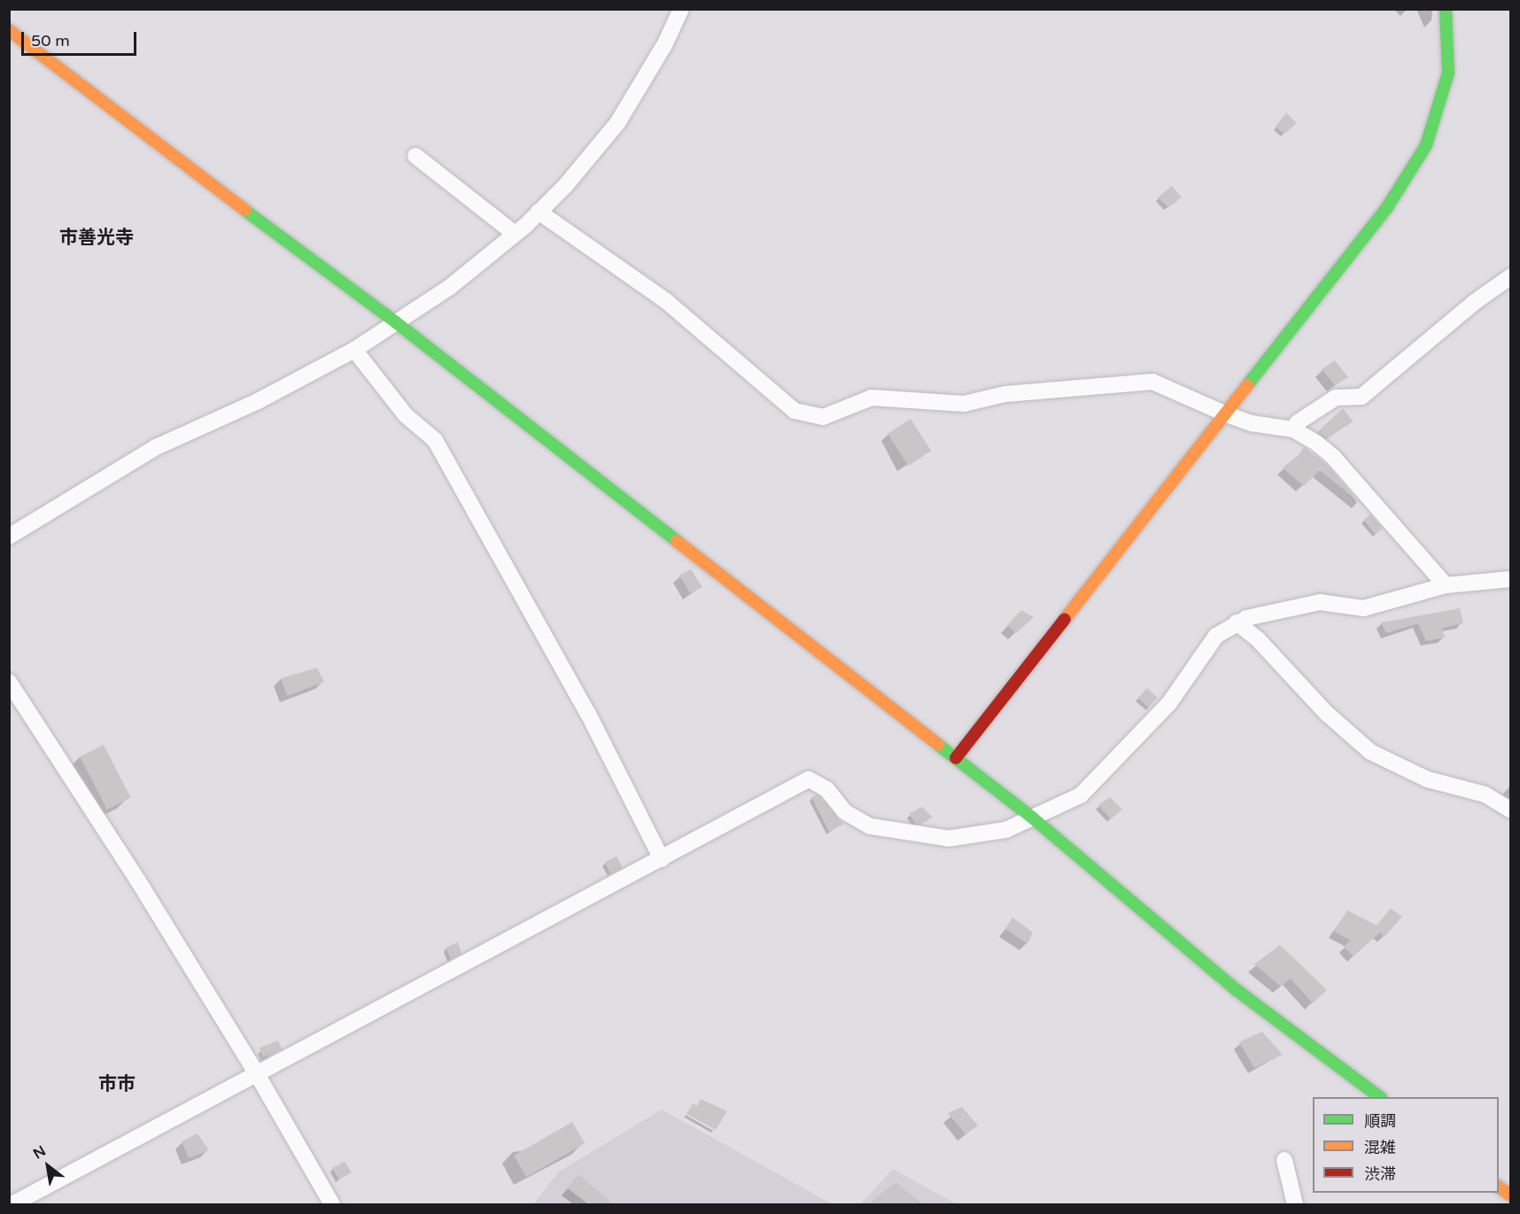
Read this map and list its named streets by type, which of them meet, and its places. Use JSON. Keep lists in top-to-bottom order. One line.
{"districts":["市善光寺","市市"],"legend":["順調","混雑","渋滞"],"scale_bar":"50 m","north":"top left"}
